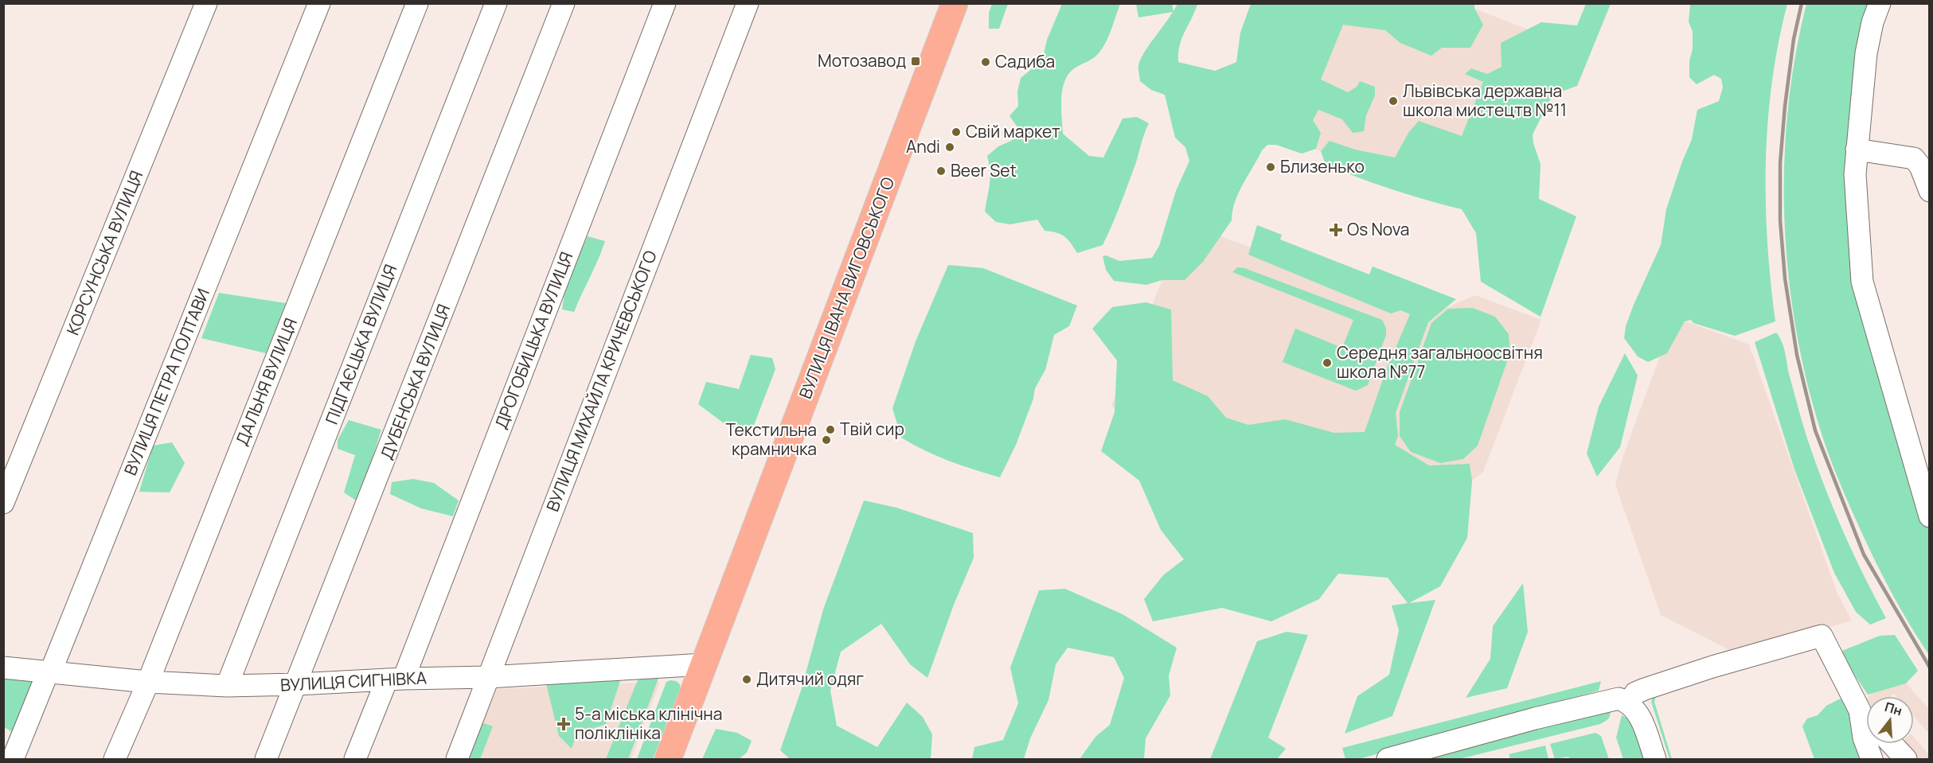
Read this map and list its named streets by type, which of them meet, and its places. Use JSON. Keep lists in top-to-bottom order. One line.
{"streets":{"main road":["ВУЛИЦЯ ІВАНА ВИГОВСЬКОГО"],"street":["КОРСУНСЬКА ВУЛИЦЯ","ДРОГОБИЦЬКА ВУЛИЦЯ","ПІДГАЄЦЬКА ВУЛИЦЯ","ВУЛИЦЯ МИХАЙЛА КРИЧЕВСЬКОГО","ВУЛИЦЯ ПЕТРА ПОЛТАВИ","ДАЛЬНЯ ВУЛИЦЯ","ДУБЕНСЬКА ВУЛИЦЯ","ВУЛИЦЯ СИГНІВКА"]},"crossings":[["ВУЛИЦЯ ІВАНА ВИГОВСЬКОГО","ВУЛИЦЯ СИГНІВКА"],["ДРОГОБИЦЬКА ВУЛИЦЯ","ВУЛИЦЯ СИГНІВКА"],["ПІДГАЄЦЬКА ВУЛИЦЯ","ВУЛИЦЯ СИГНІВКА"],["ВУЛИЦЯ МИХАЙЛА КРИЧЕВСЬКОГО","ВУЛИЦЯ СИГНІВКА"],["ВУЛИЦЯ ПЕТРА ПОЛТАВИ","ВУЛИЦЯ СИГНІВКА"],["ДАЛЬНЯ ВУЛИЦЯ","ВУЛИЦЯ СИГНІВКА"],["ДУБЕНСЬКА ВУЛИЦЯ","ВУЛИЦЯ СИГНІВКА"]],"places":{"transit":["Мотозавод"],"other":["Садиба","Львівська державна школа мистецтв №11","Свій маркет","Andi","Близенько","Beer Set","Середня загальноосвітня школа №77","Твій сир","Текстильна крамничка","Дитячий одяг"],"health":["Os Nova","5-а міська клінічна поліклініка"]},"north":"top"}
